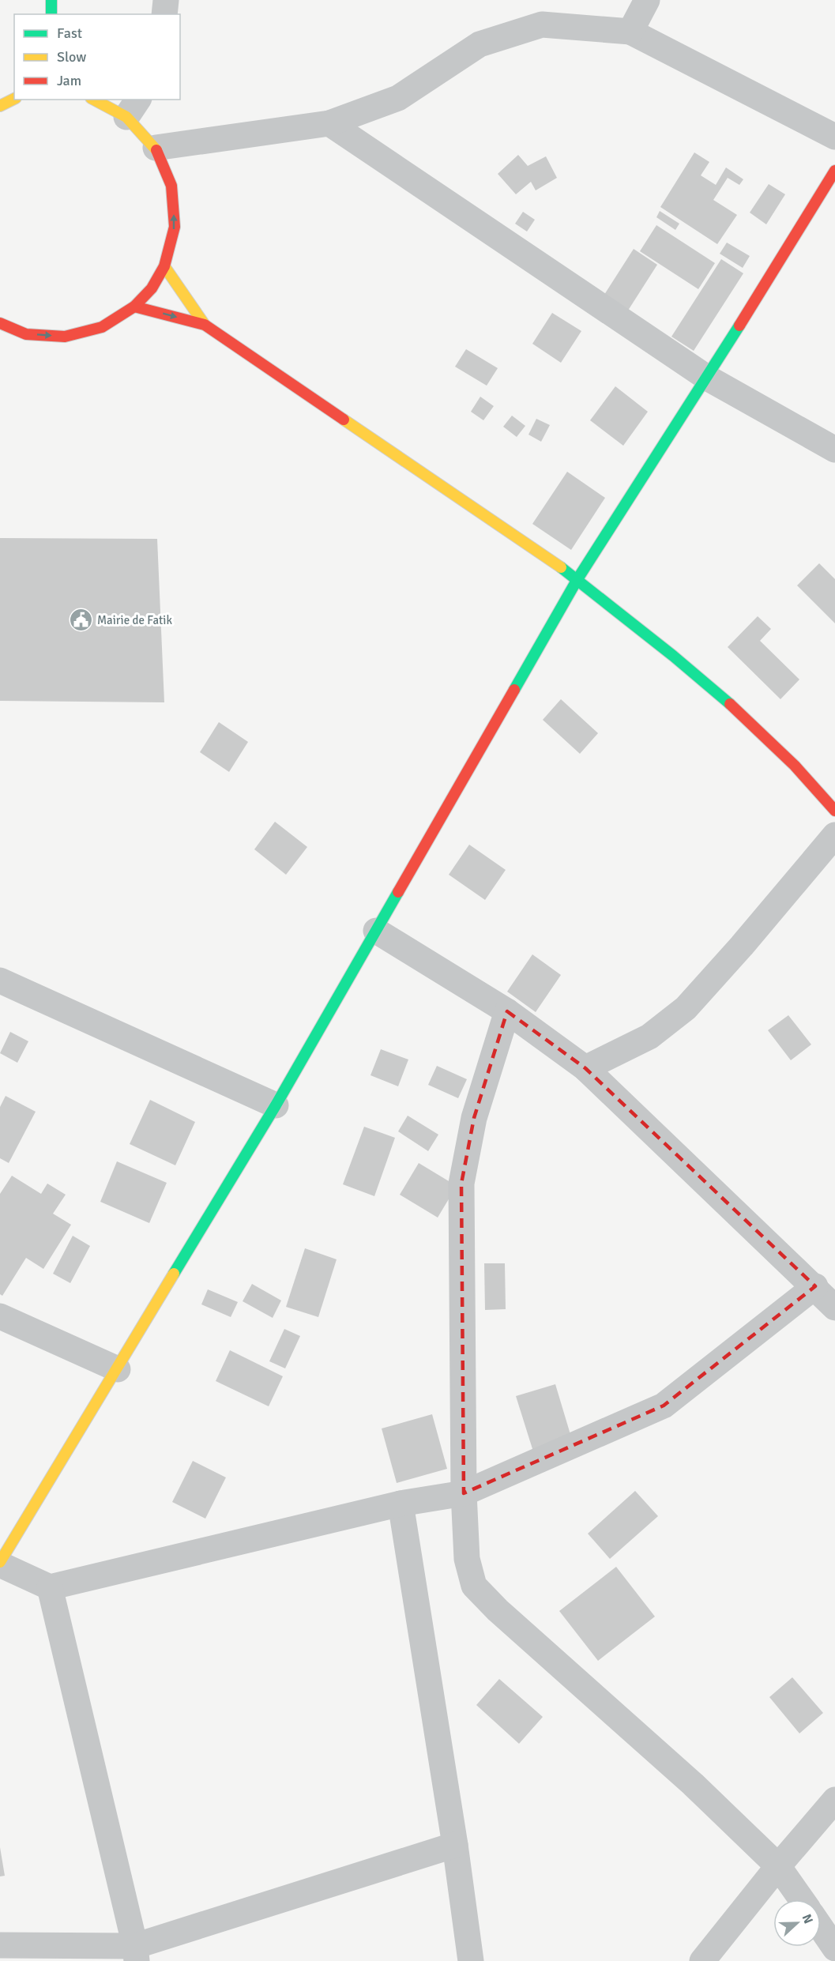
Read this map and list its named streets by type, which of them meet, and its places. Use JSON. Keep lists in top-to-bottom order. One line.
{"places":{"public building":["Mairie de Fatik"]},"legend":["Fast","Slow","Jam"],"north":"right"}
